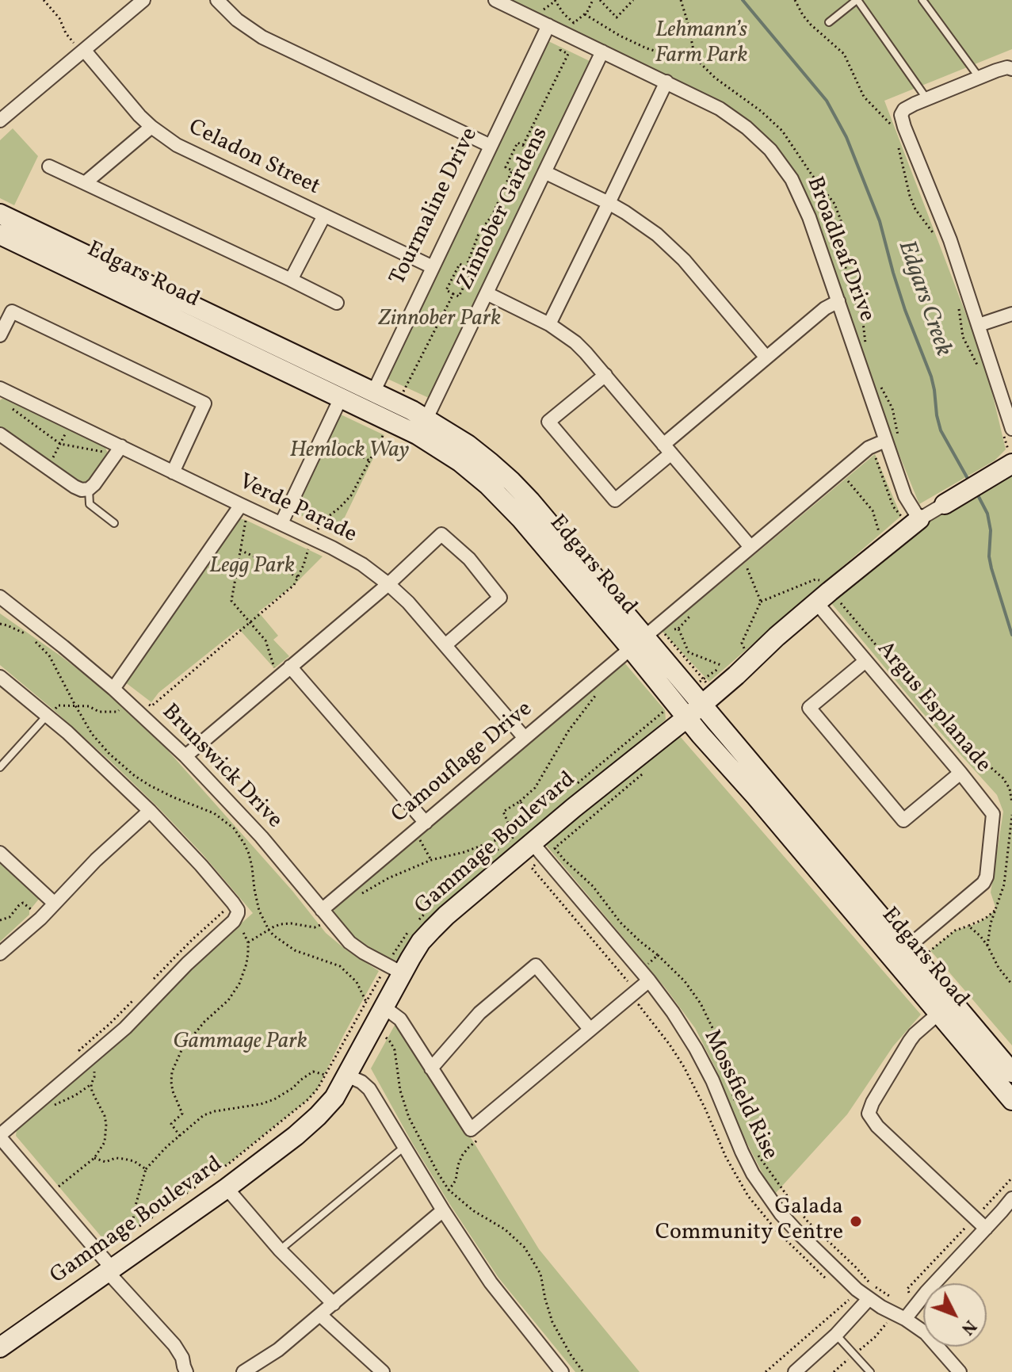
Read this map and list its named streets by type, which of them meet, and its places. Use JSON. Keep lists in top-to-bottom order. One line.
{"streets":{"main road":["Edgars Road","Gammage Boulevard"],"street":["Celadon Street","Tourmaline Drive","Zinnober Gardens","Broadleaf Drive","Verde Parade","Argus Esplanade","Camouflage Drive","Brunswick Drive","Mossfield Rise"]},"crossings":[["Celadon Street","Tourmaline Drive"],["Tourmaline Drive","Broadleaf Drive"],["Tourmaline Drive","Edgars Road"],["Zinnober Gardens","Broadleaf Drive"],["Zinnober Gardens","Edgars Road"],["Broadleaf Drive","Camouflage Drive"],["Broadleaf Drive","Gammage Boulevard"],["Edgars Road","Argus Esplanade"],["Edgars Road","Camouflage Drive"],["Edgars Road","Gammage Boulevard"],["Verde Parade","Camouflage Drive"],["Argus Esplanade","Gammage Boulevard"],["Camouflage Drive","Brunswick Drive"],["Brunswick Drive","Gammage Boulevard"],["Gammage Boulevard","Mossfield Rise"]],"water":["Edgars Creek"],"parks":["Lehmann’s Farm Park","Zinnober Park","Hemlock Way","Legg Park","Gammage Park"],"places":["Galada Community Centre"],"north":"bottom right"}
